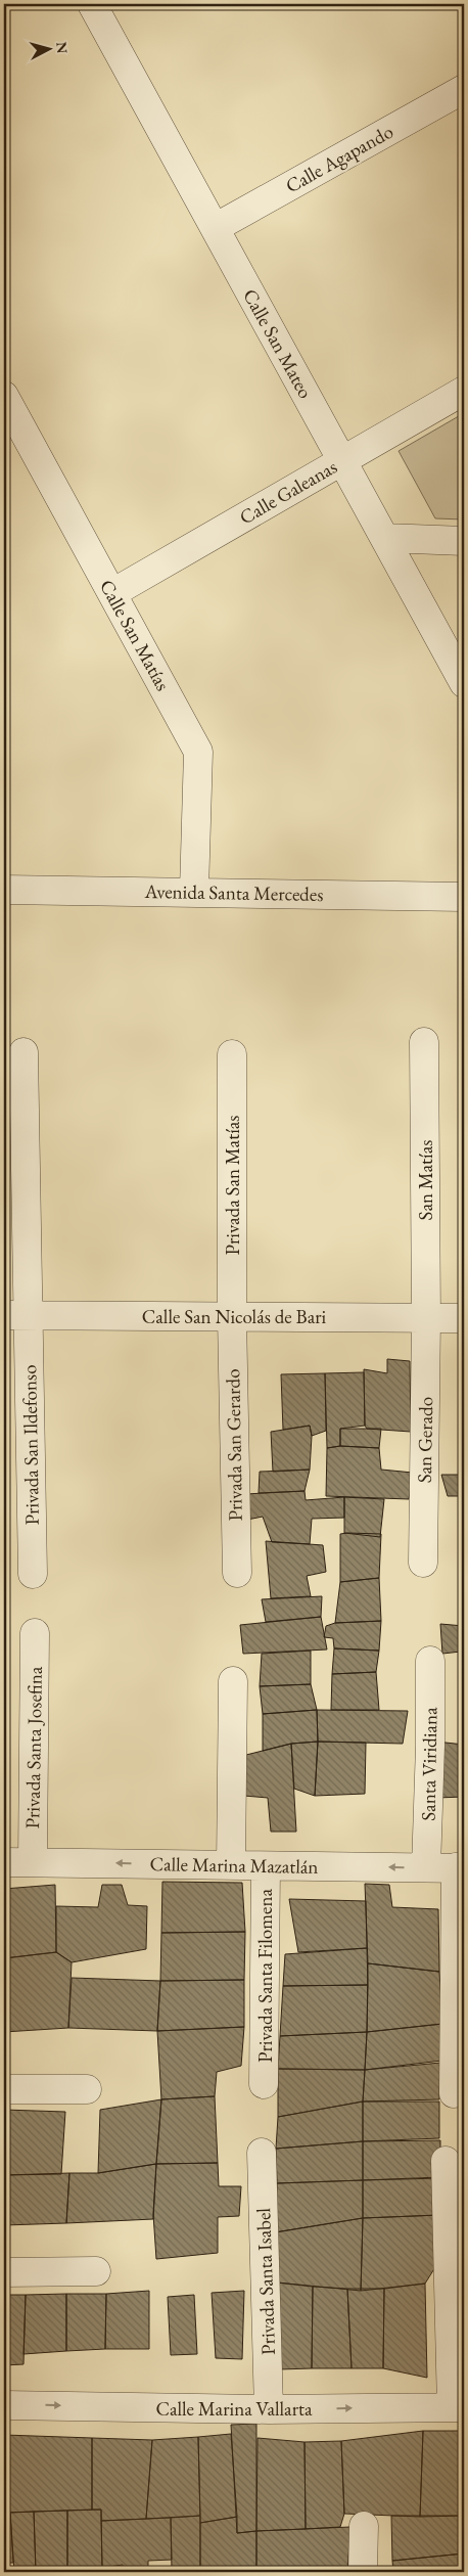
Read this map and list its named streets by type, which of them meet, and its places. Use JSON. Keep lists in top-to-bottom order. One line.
{"streets":{"street":["Calle Agapando","Calle San Mateo","Calle Galeanas","Calle San Matías","Avenida Santa Mercedes","San Matías","Privada San Matías","Calle San Nicolás de Bari","San Gerado","Privada San Ildefonso","Privada San Gerardo","Privada Santa Josefina","Santa Viridiana","Calle Marina Mazatlán","Privada Santa Filomena","Privada Santa Isabel","Calle Marina Vallarta"]},"crossings":[["Calle Agapando","Calle San Mateo"],["Calle San Mateo","Calle Galeanas"],["Calle Galeanas","Calle San Matías"],["Calle San Matías","Avenida Santa Mercedes"],["San Matías","Calle San Nicolás de Bari"],["San Matías","San Gerado"],["Privada San Matías","Calle San Nicolás de Bari"],["Privada San Matías","Privada San Gerardo"],["Calle San Nicolás de Bari","San Gerado"],["Calle San Nicolás de Bari","Privada San Ildefonso"],["Calle San Nicolás de Bari","Privada San Gerardo"],["Privada Santa Josefina","Calle Marina Mazatlán"],["Santa Viridiana","Calle Marina Mazatlán"],["Calle Marina Mazatlán","Privada Santa Filomena"],["Privada Santa Isabel","Calle Marina Vallarta"]],"one_way":["Calle Marina Mazatlán","Calle Marina Vallarta"],"north":"right"}
